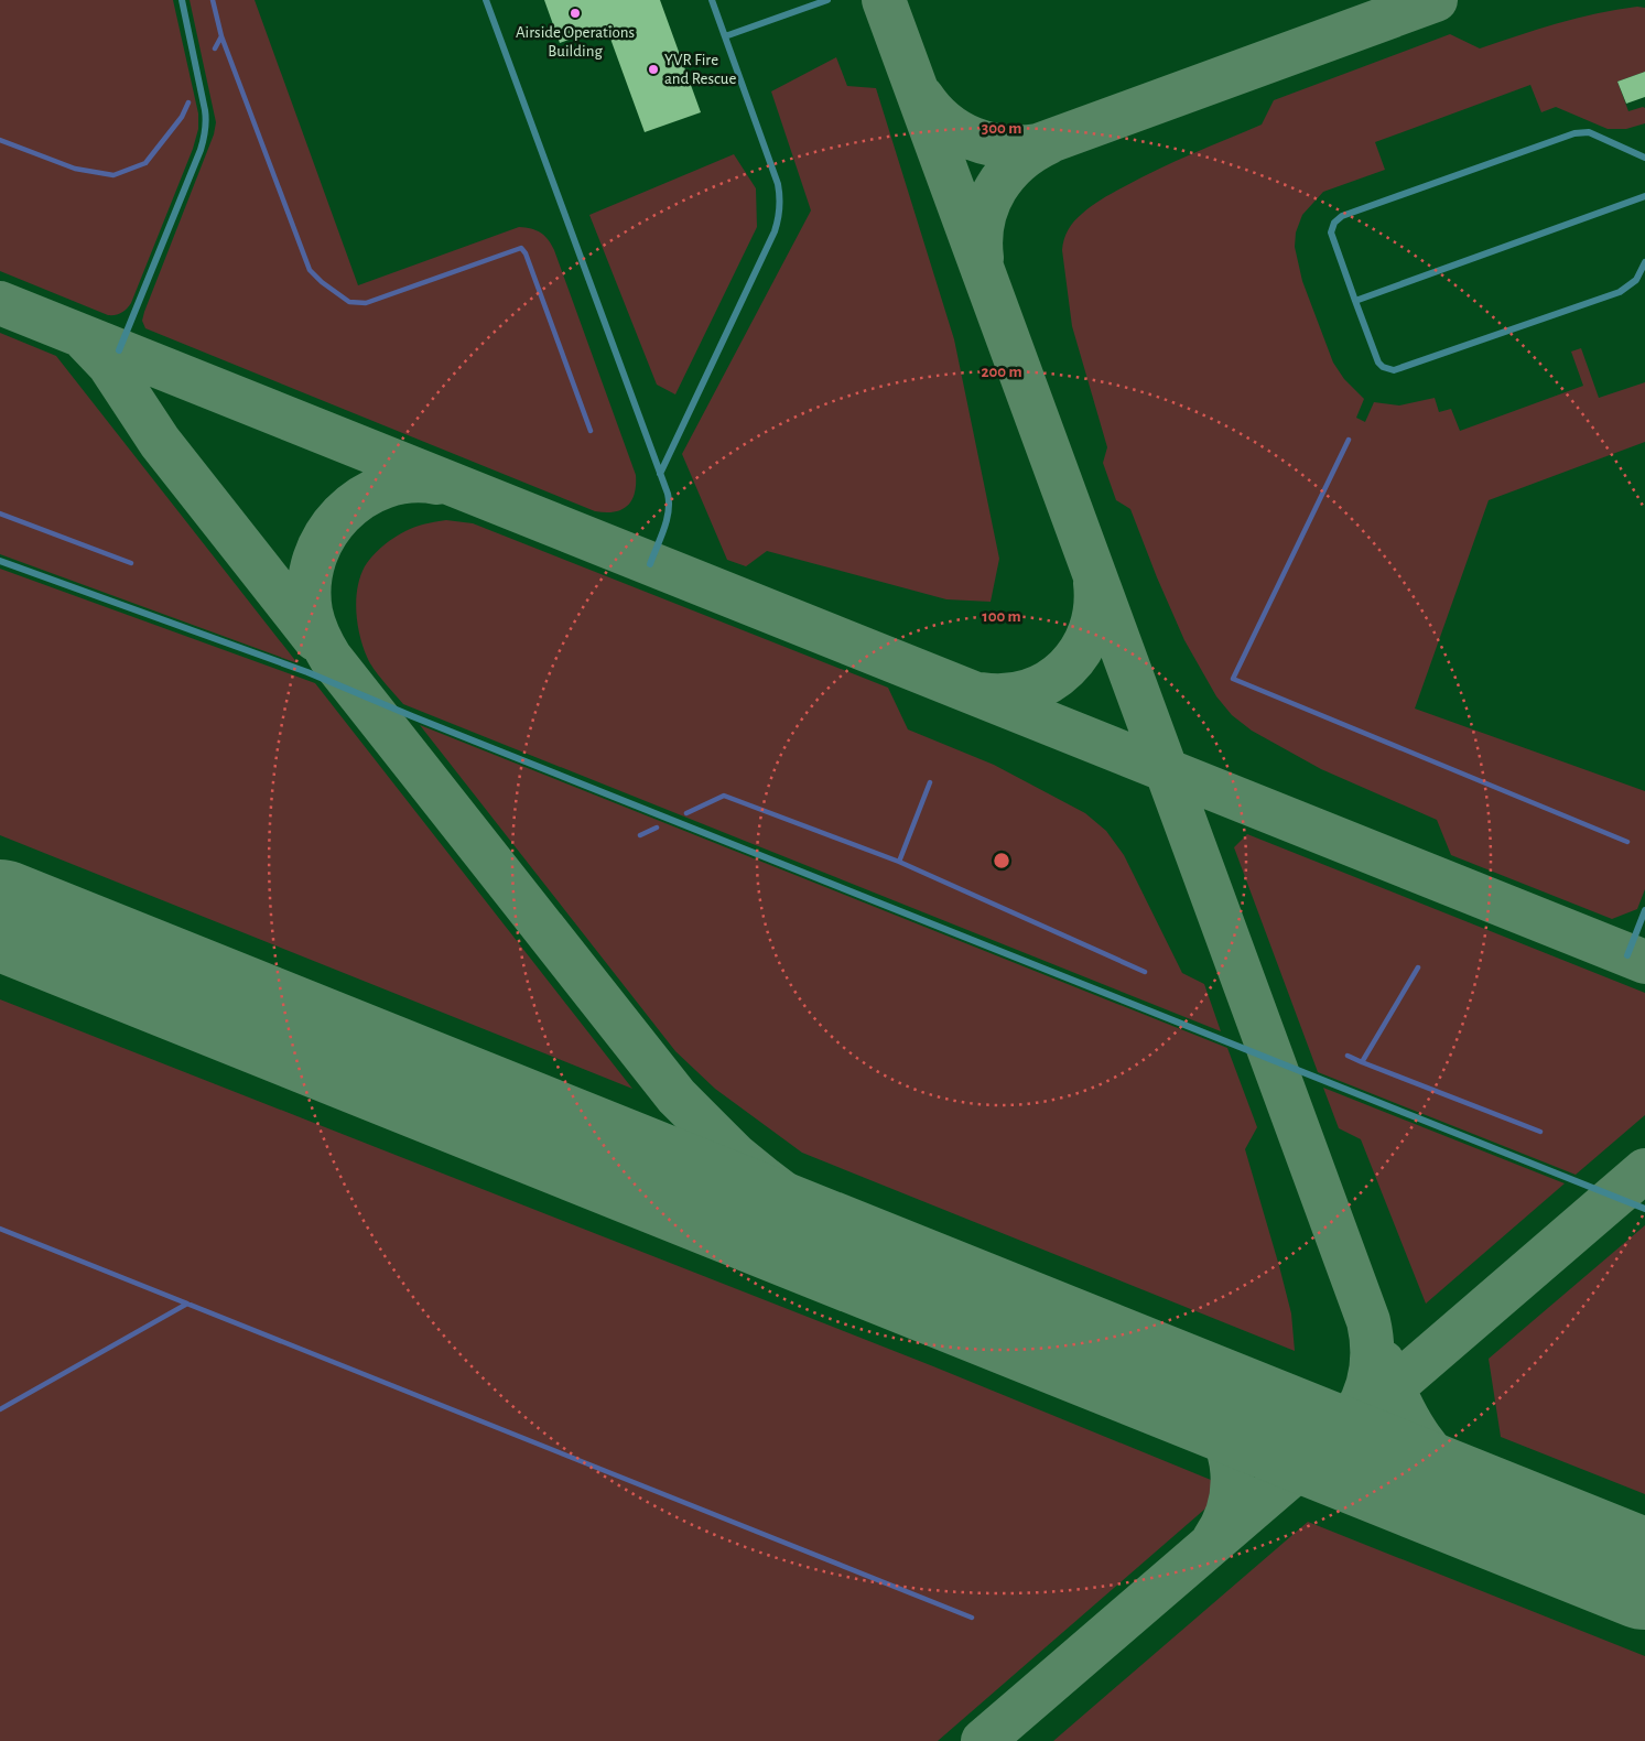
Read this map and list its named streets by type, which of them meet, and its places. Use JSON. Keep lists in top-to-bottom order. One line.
{"places":["Airside Operations Building","YVR Fire and Rescue"],"rings":["300 m","200 m","100 m"]}
